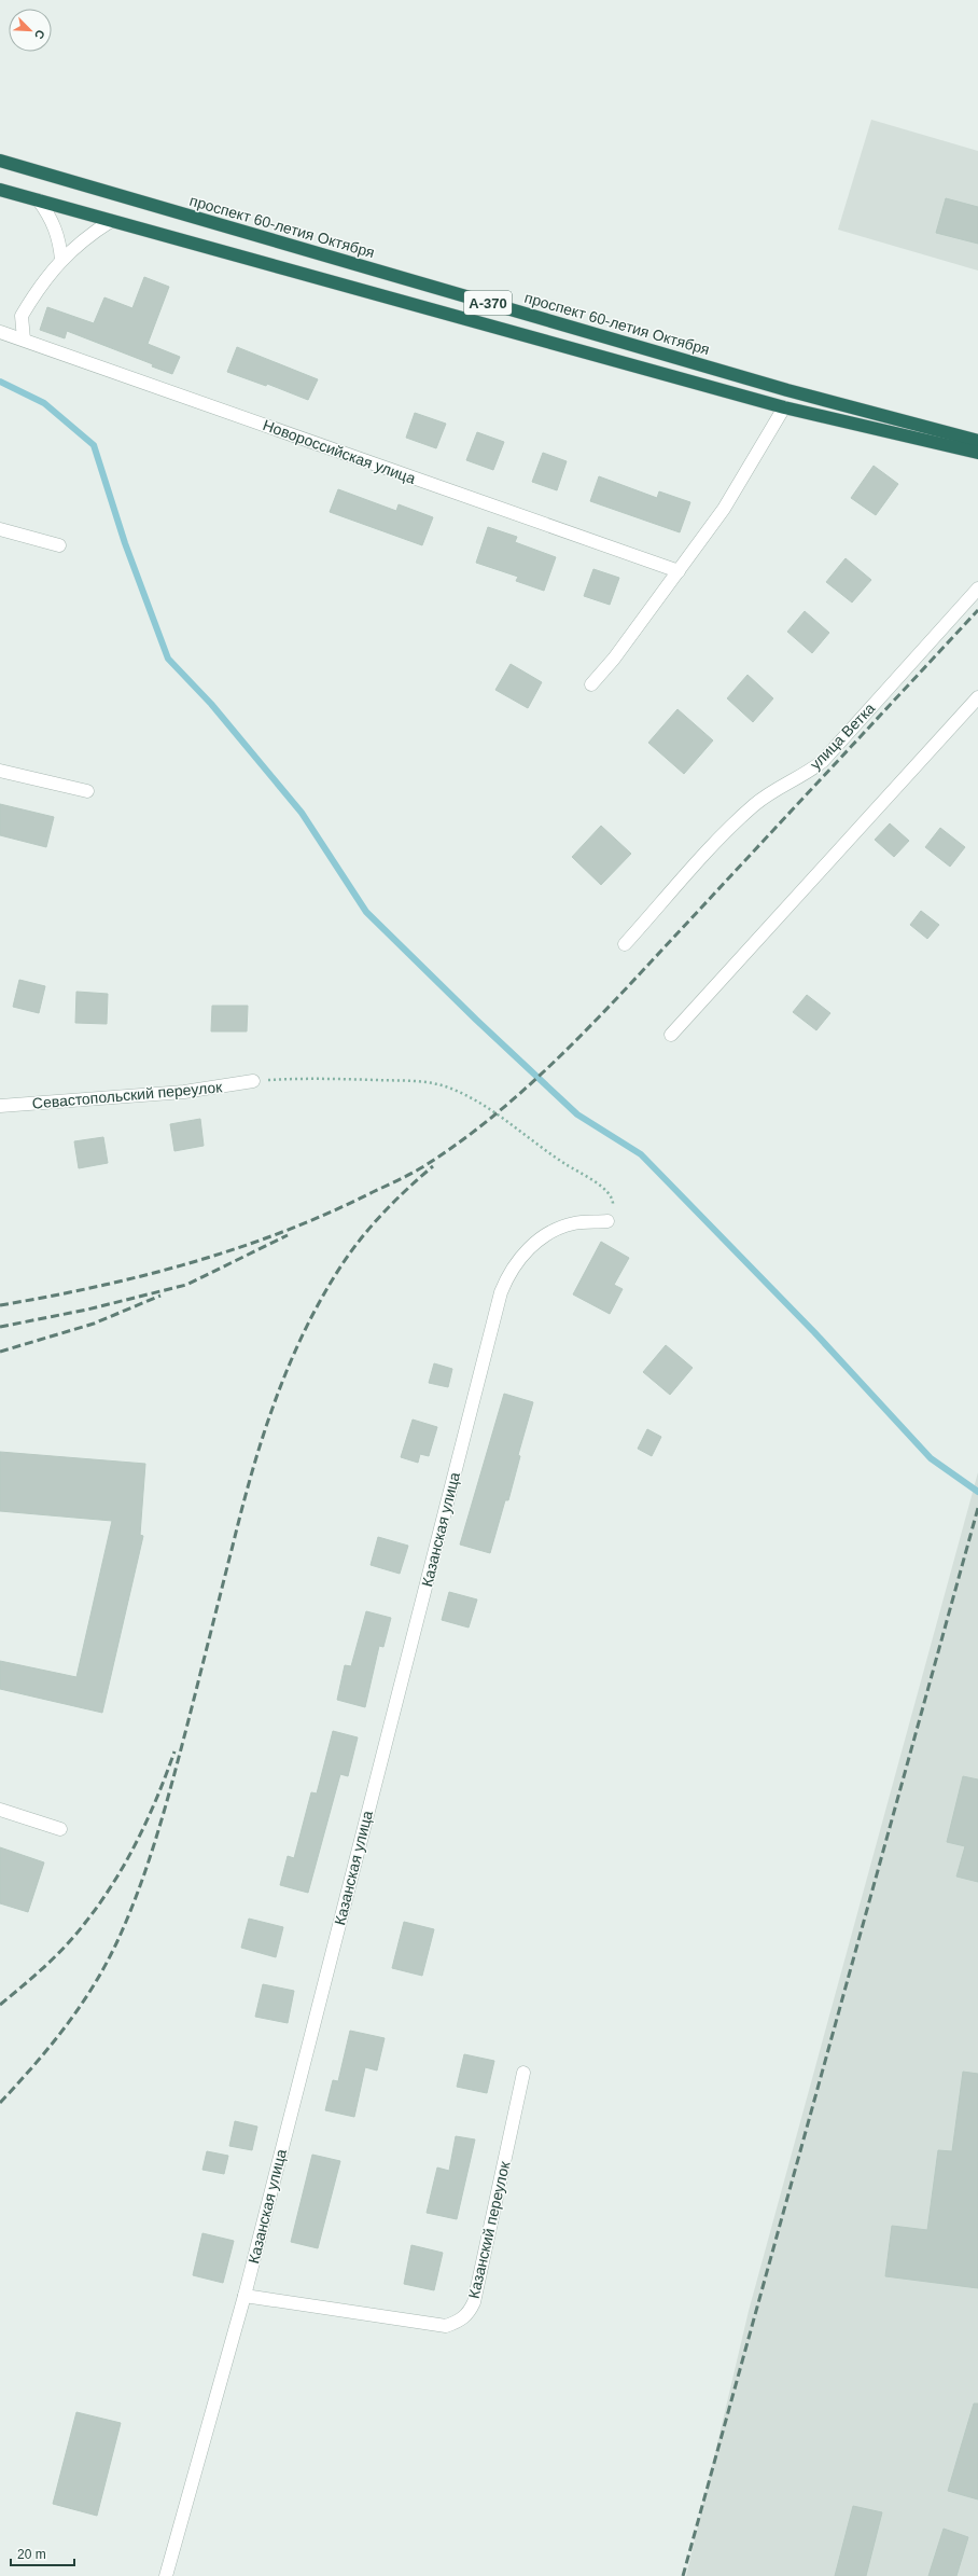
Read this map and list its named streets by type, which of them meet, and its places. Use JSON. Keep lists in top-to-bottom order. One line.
{"streets":{"highway":["проспект 60-летия Октября","А-370"],"street":["Новороссийская улица","улица Ветка","Севастопольский переулок","Казанская улица","Казанский переулок"]},"crossings":[["Казанская улица","Казанский переулок"]],"scale_bar":"20 m","north":"bottom right"}
